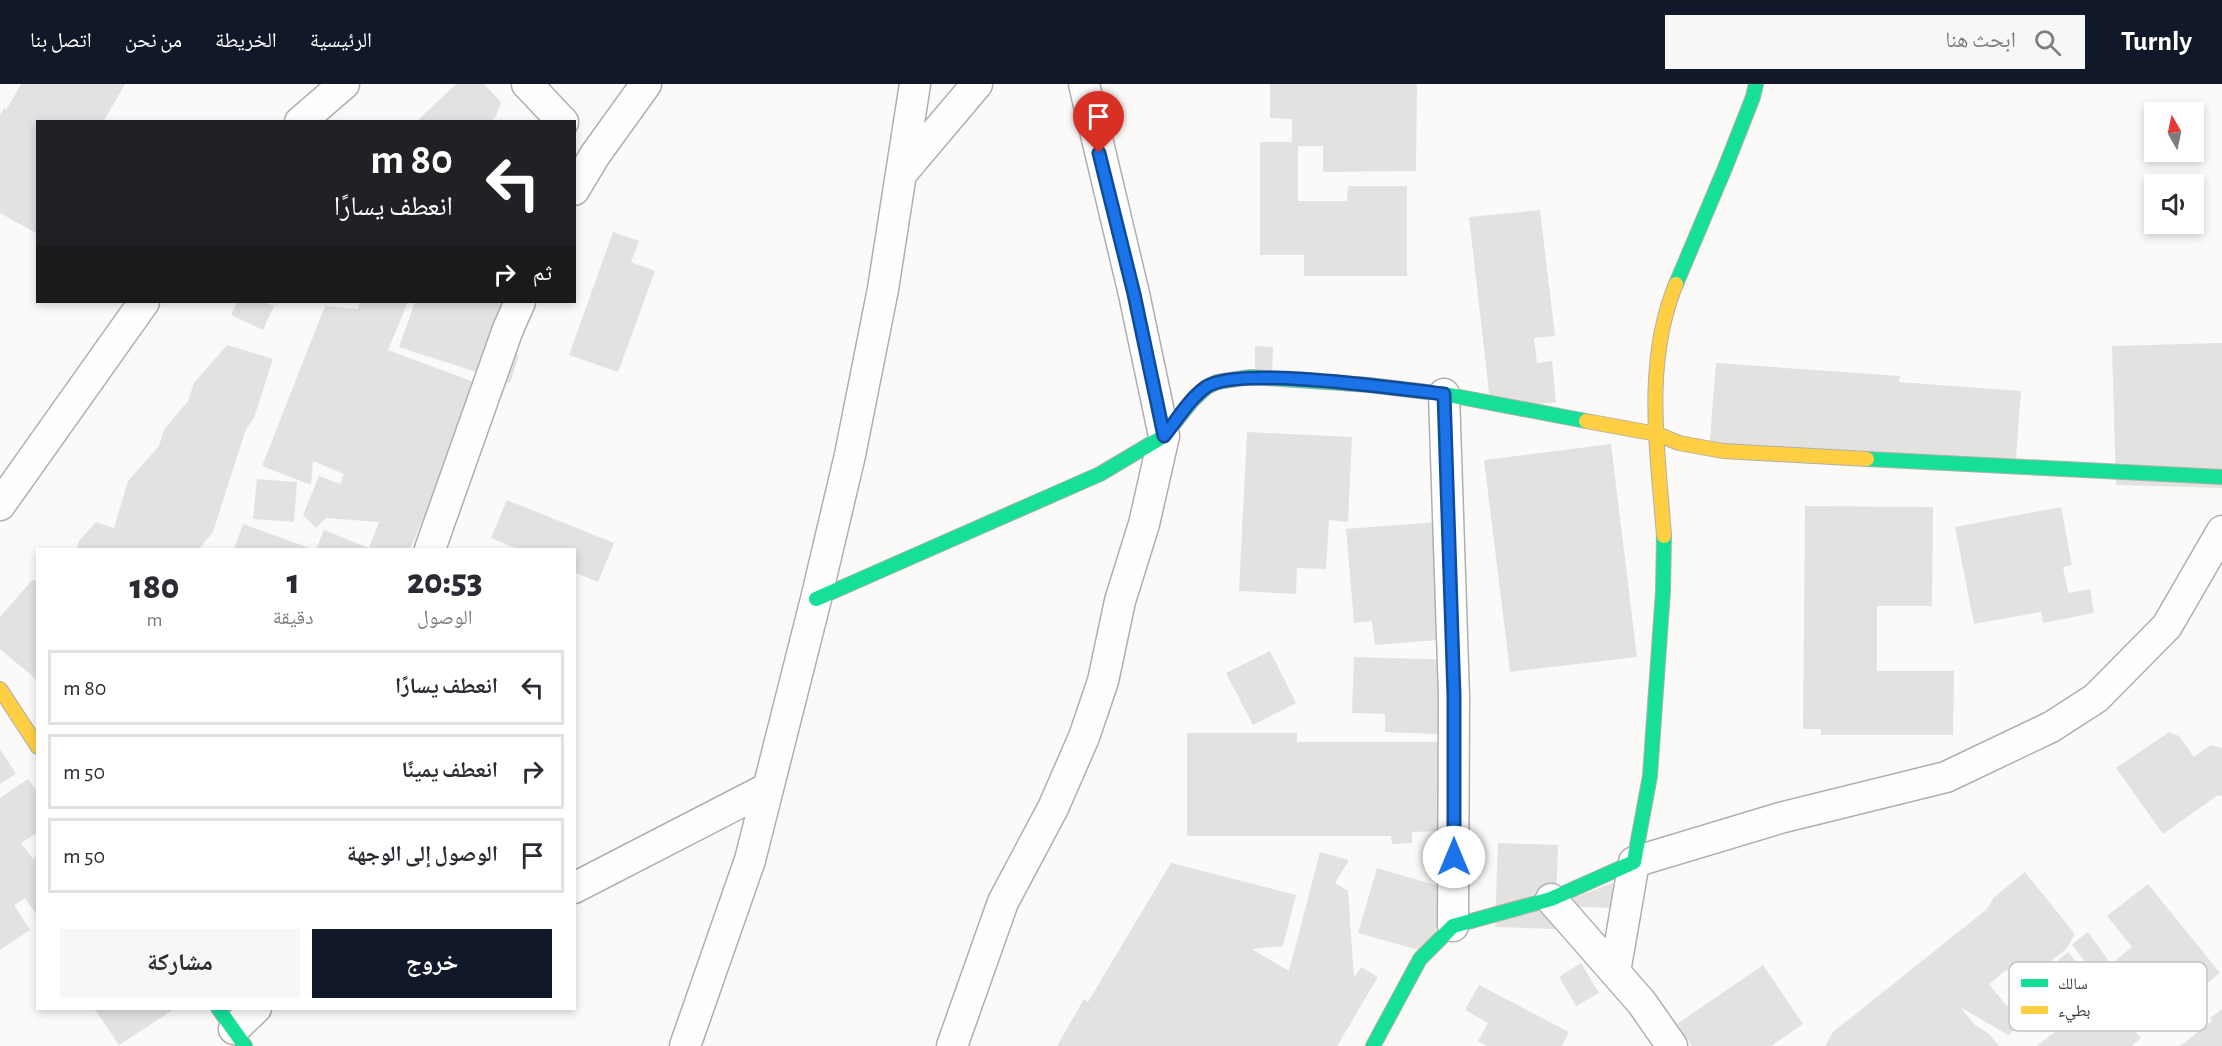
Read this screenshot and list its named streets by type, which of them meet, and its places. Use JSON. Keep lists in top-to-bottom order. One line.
{"legend":["سالك","بطيء"],"north":"top","page":{"header":"Turnly","search":"ابحث هنا","nav":["الرئيسية","الخريطة","من نحن","اتصل بنا"],"turn":["80 m","انعطف يسارًا"],"then":"ثم","eta":["20:53","الوصول","1","دقيقة","180","m"],"list":[{"name":"انعطف يسارًا","value":"80 m"},{"name":"انعطف يمينًا","value":"50 m"},{"name":"الوصول إلى الوجهة","value":"50 m"}],"buttons":["خروج","مشاركة"]}}
